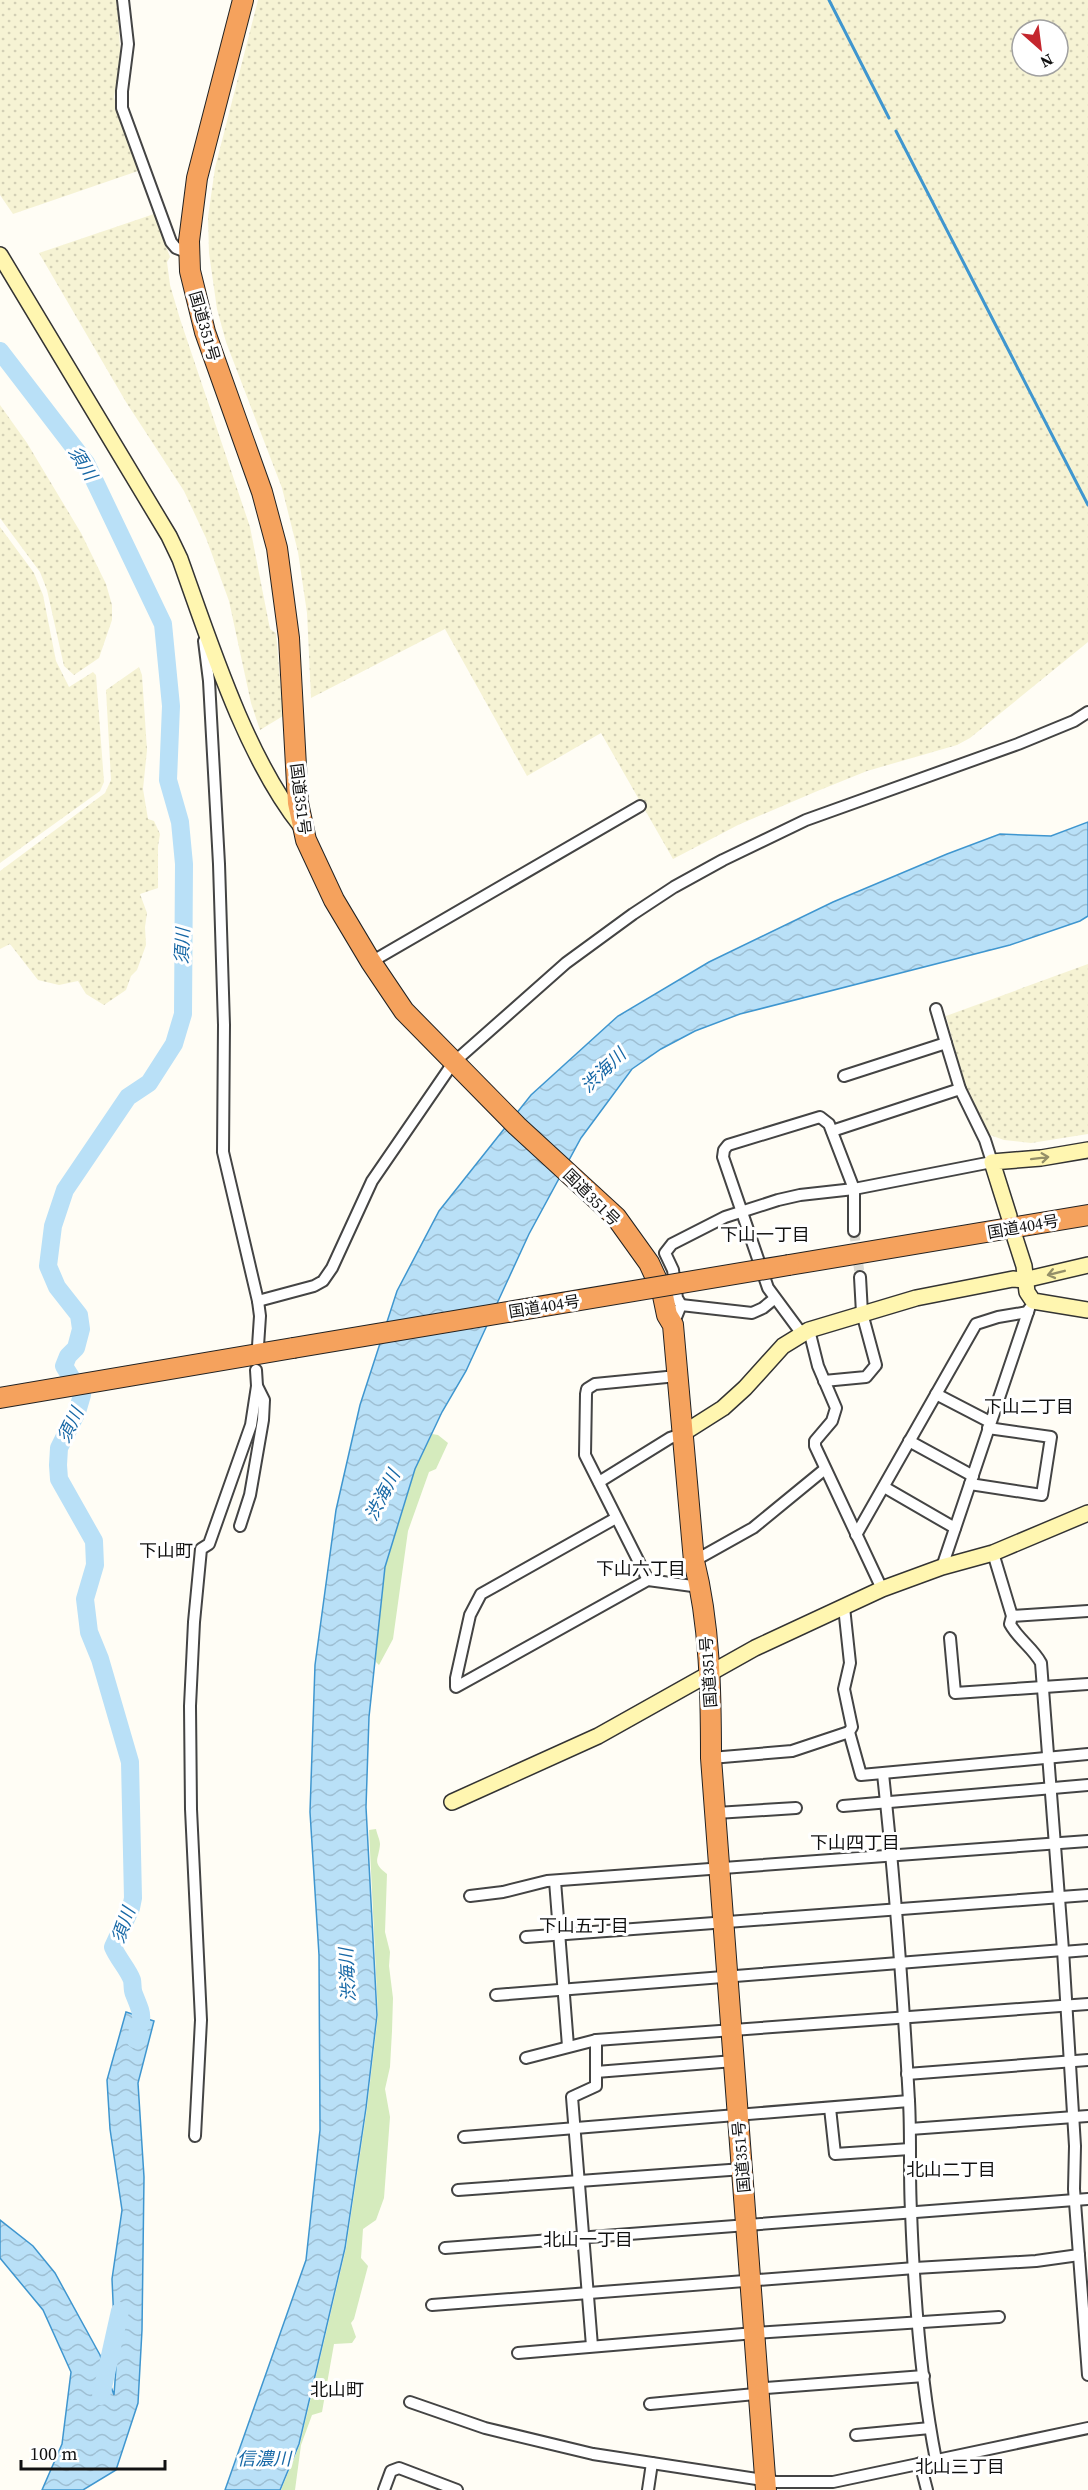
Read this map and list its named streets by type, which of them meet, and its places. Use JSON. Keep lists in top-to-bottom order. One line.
{"streets":{"highway":["国道351号","国道404号"]},"districts":["下山一丁目","下山二丁目","下山町","下山六丁目","下山四丁目","下山五丁目","北山二丁目","北山一丁目","北山町","北山三丁目"],"water":["須川","渋海川","信濃川"],"scale_bar":"100 m","north":"bottom right"}
